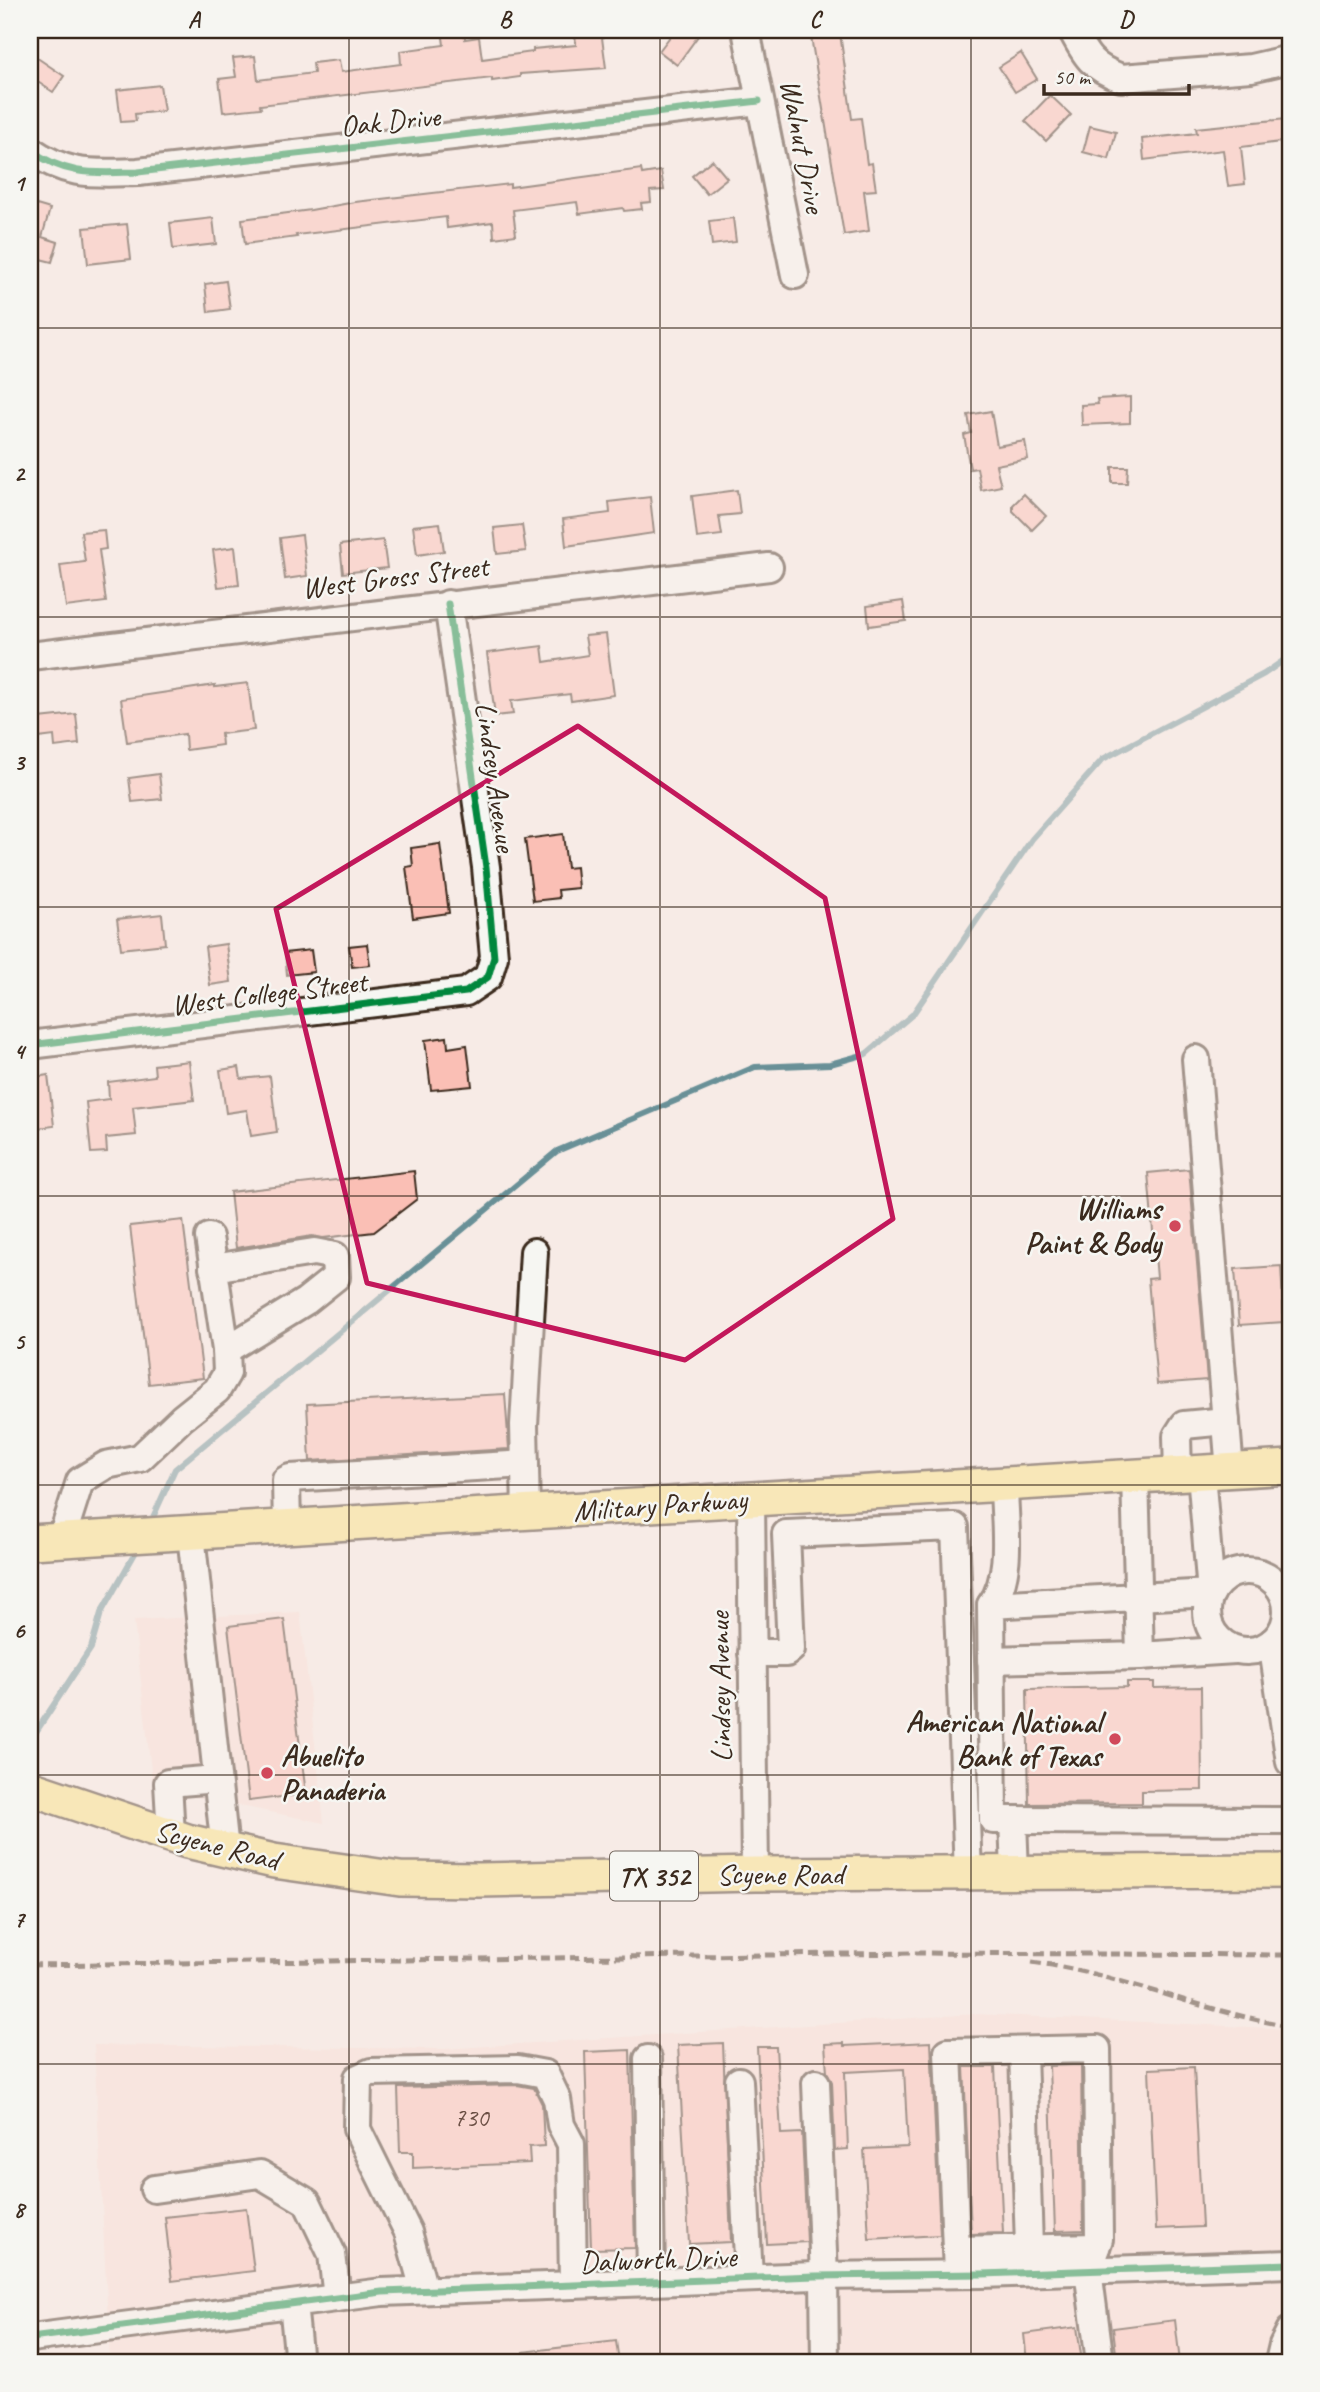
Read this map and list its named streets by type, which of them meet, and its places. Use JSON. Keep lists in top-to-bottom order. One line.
{"streets":{"main road":["Military Parkway","Scyene Road","TX 352"],"street":["Oak Drive","Walnut Drive","West Gross Street","Lindsey Avenue","West College Street","Dalworth Drive"]},"crossings":[["Oak Drive","Walnut Drive"],["West Gross Street","Lindsey Avenue"],["Lindsey Avenue","West College Street"],["Lindsey Avenue","Military Parkway"],["Lindsey Avenue","Scyene Road"]],"places":["Williams Paint & Body","American National Bank of Texas","Abuelito Panaderia"],"house_numbers":["730"],"scale_bar":"50 m","grid":{"columns":["A","B","C","D"],"rows":["1","2","3","4","5","6","7","8"]}}
